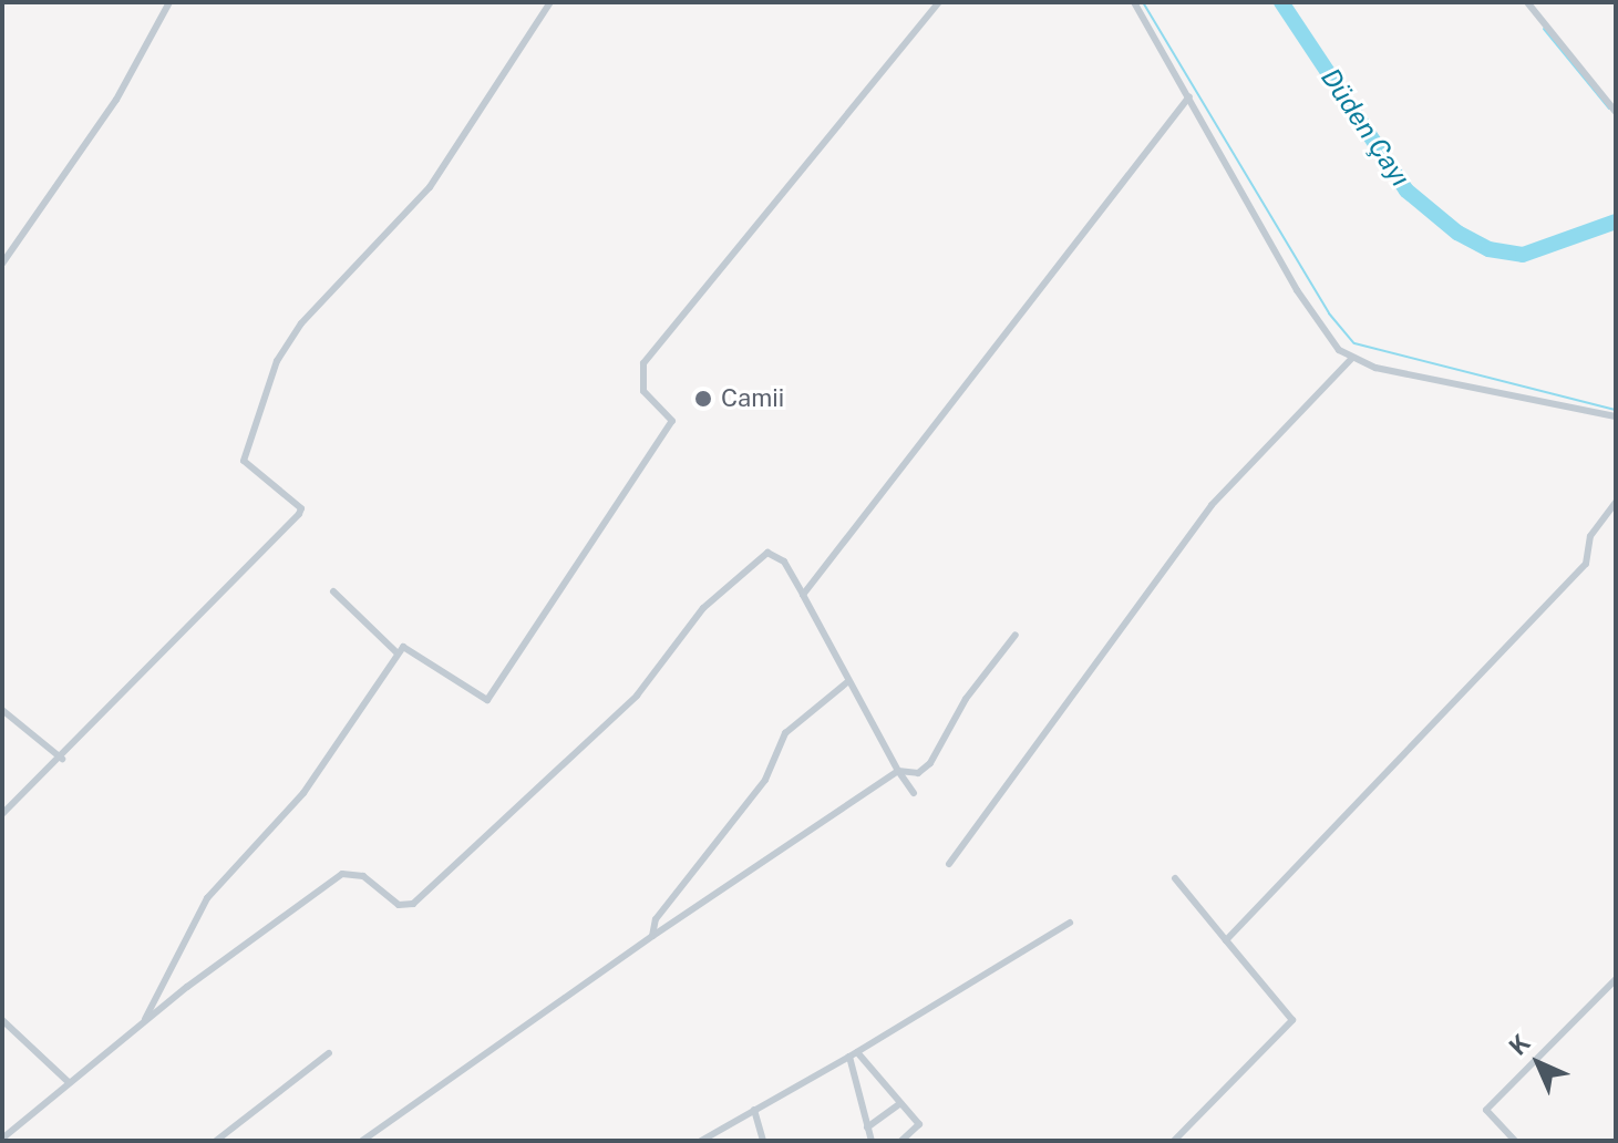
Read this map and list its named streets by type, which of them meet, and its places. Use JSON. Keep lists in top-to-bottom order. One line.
{"water":["Düden Çayı"],"places":["Camii"],"north":"top left"}
